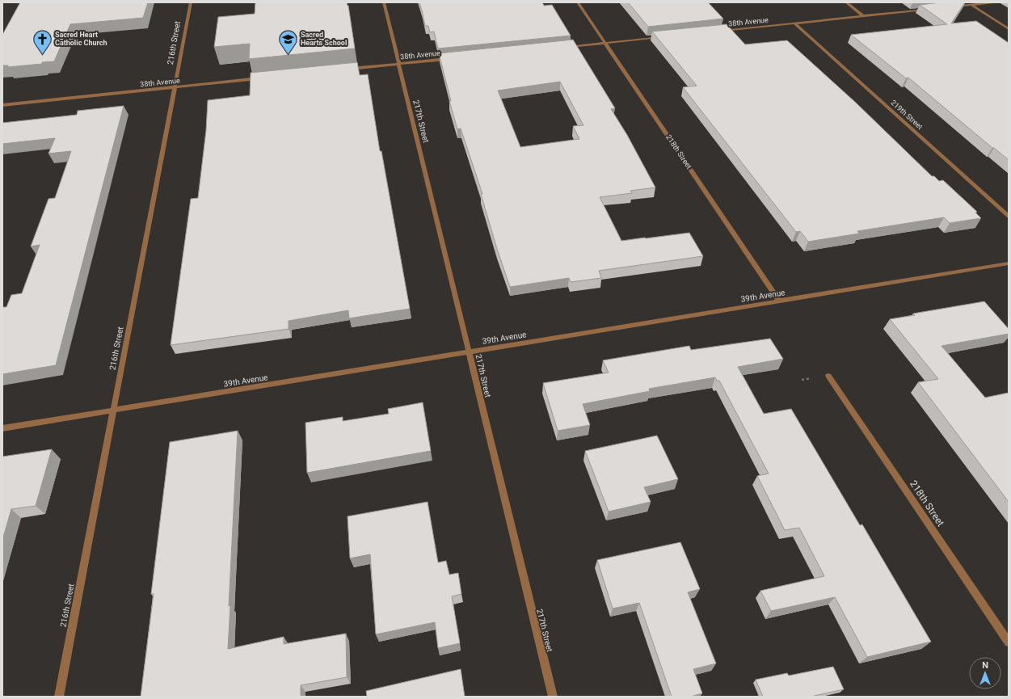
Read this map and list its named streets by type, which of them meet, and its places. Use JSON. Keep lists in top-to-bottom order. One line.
{"streets":{"street":["38th Avenue","216th Street","219th Street","217th Street","218th Street","39th Avenue"]},"crossings":[["38th Avenue","216th Street"],["38th Avenue","219th Street"],["38th Avenue","217th Street"],["216th Street","39th Avenue"],["217th Street","39th Avenue"],["218th Street","39th Avenue"]],"places":{"church":["Sacred Heart Catholic Church"],"school or university":["Sacred Hearts School"]},"north":"top"}
